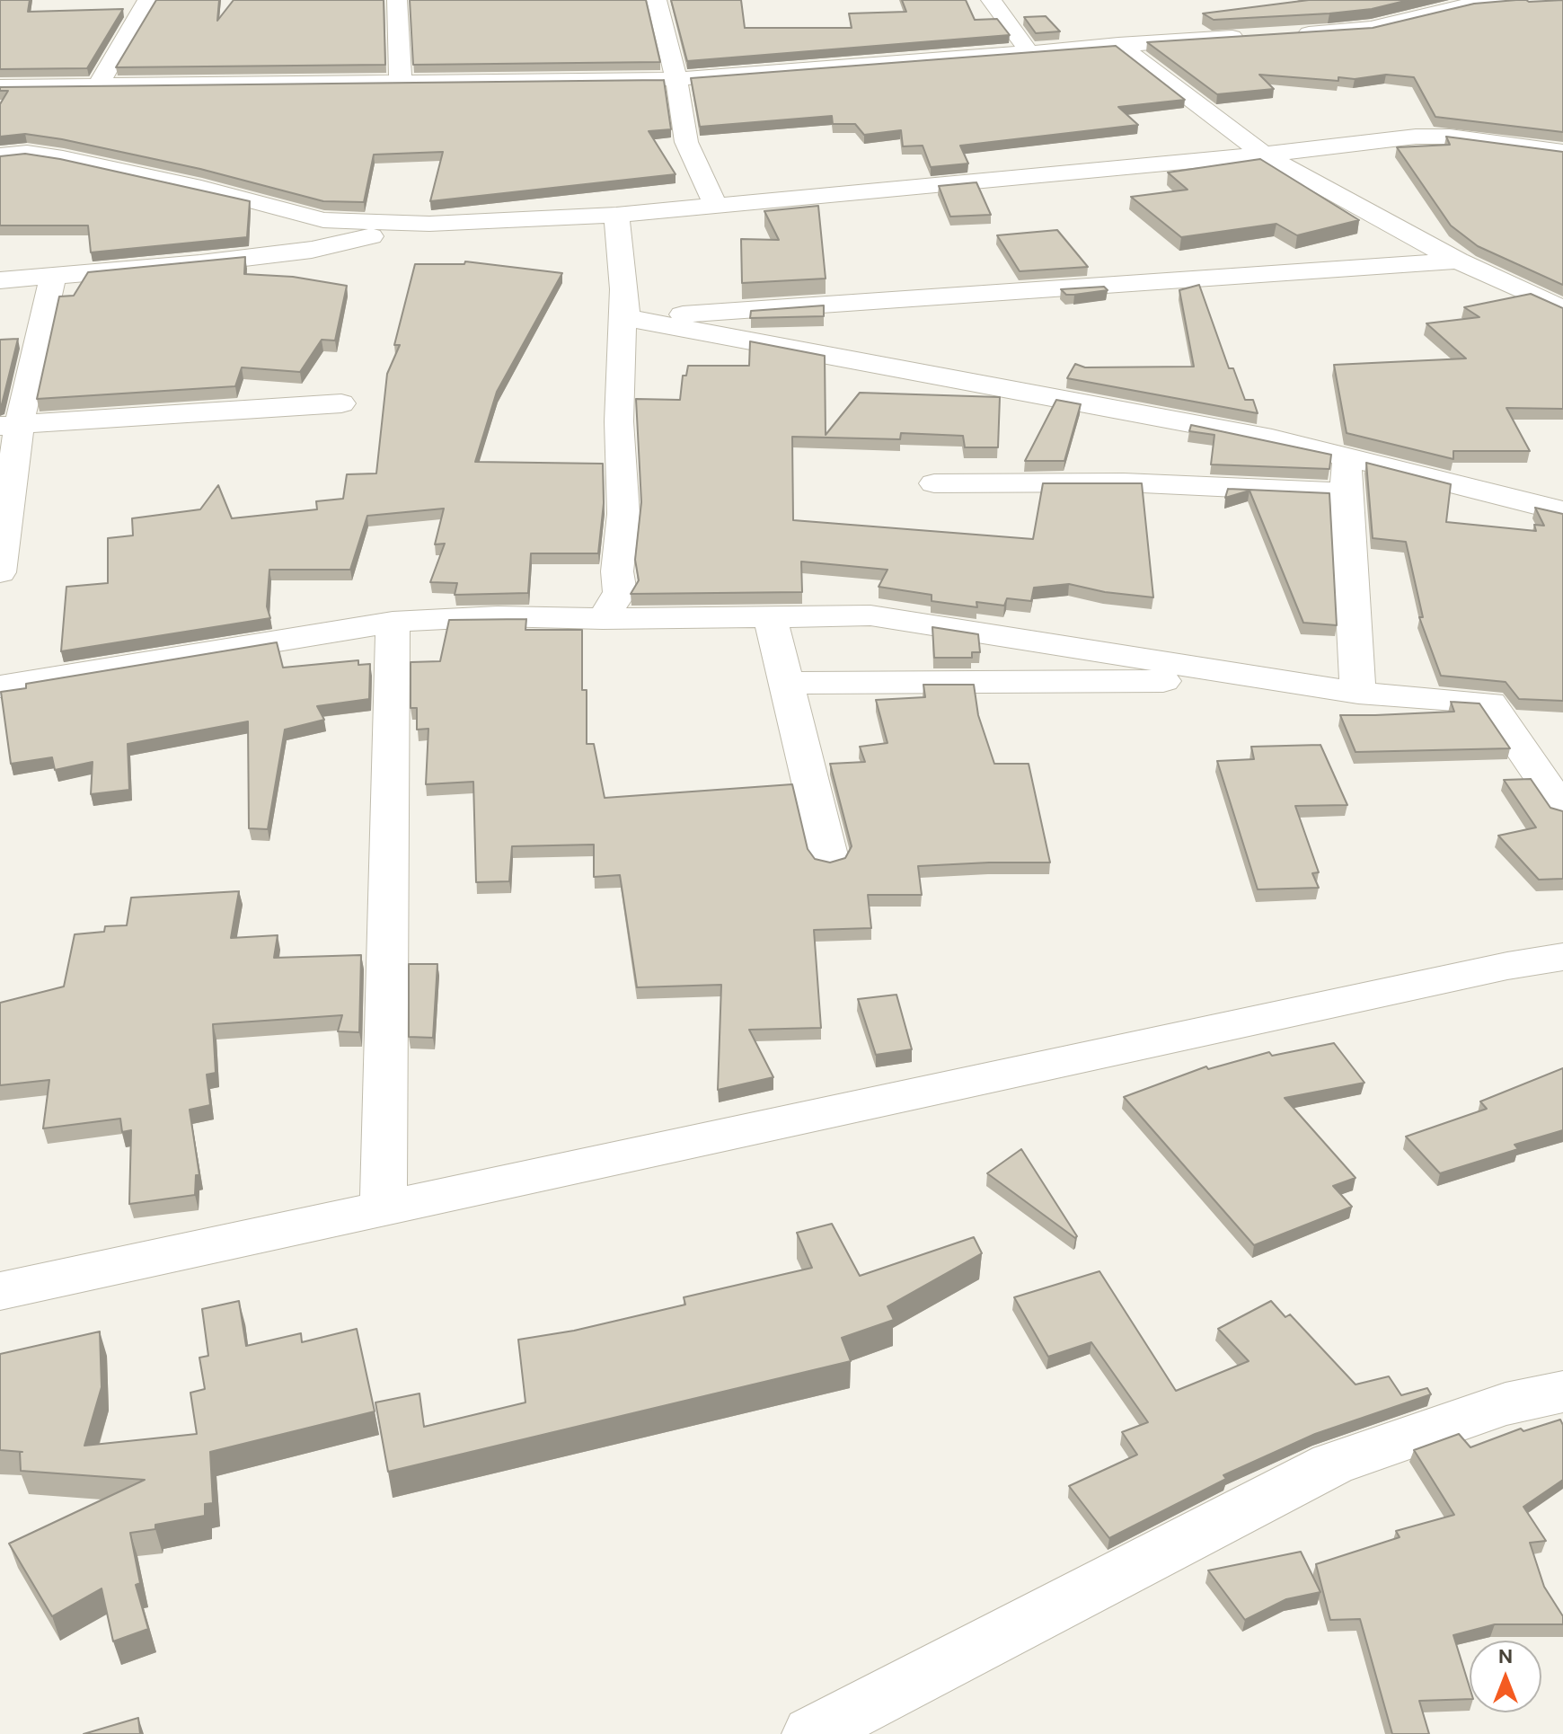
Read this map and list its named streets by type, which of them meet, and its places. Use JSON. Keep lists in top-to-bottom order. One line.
{"north":"top"}
